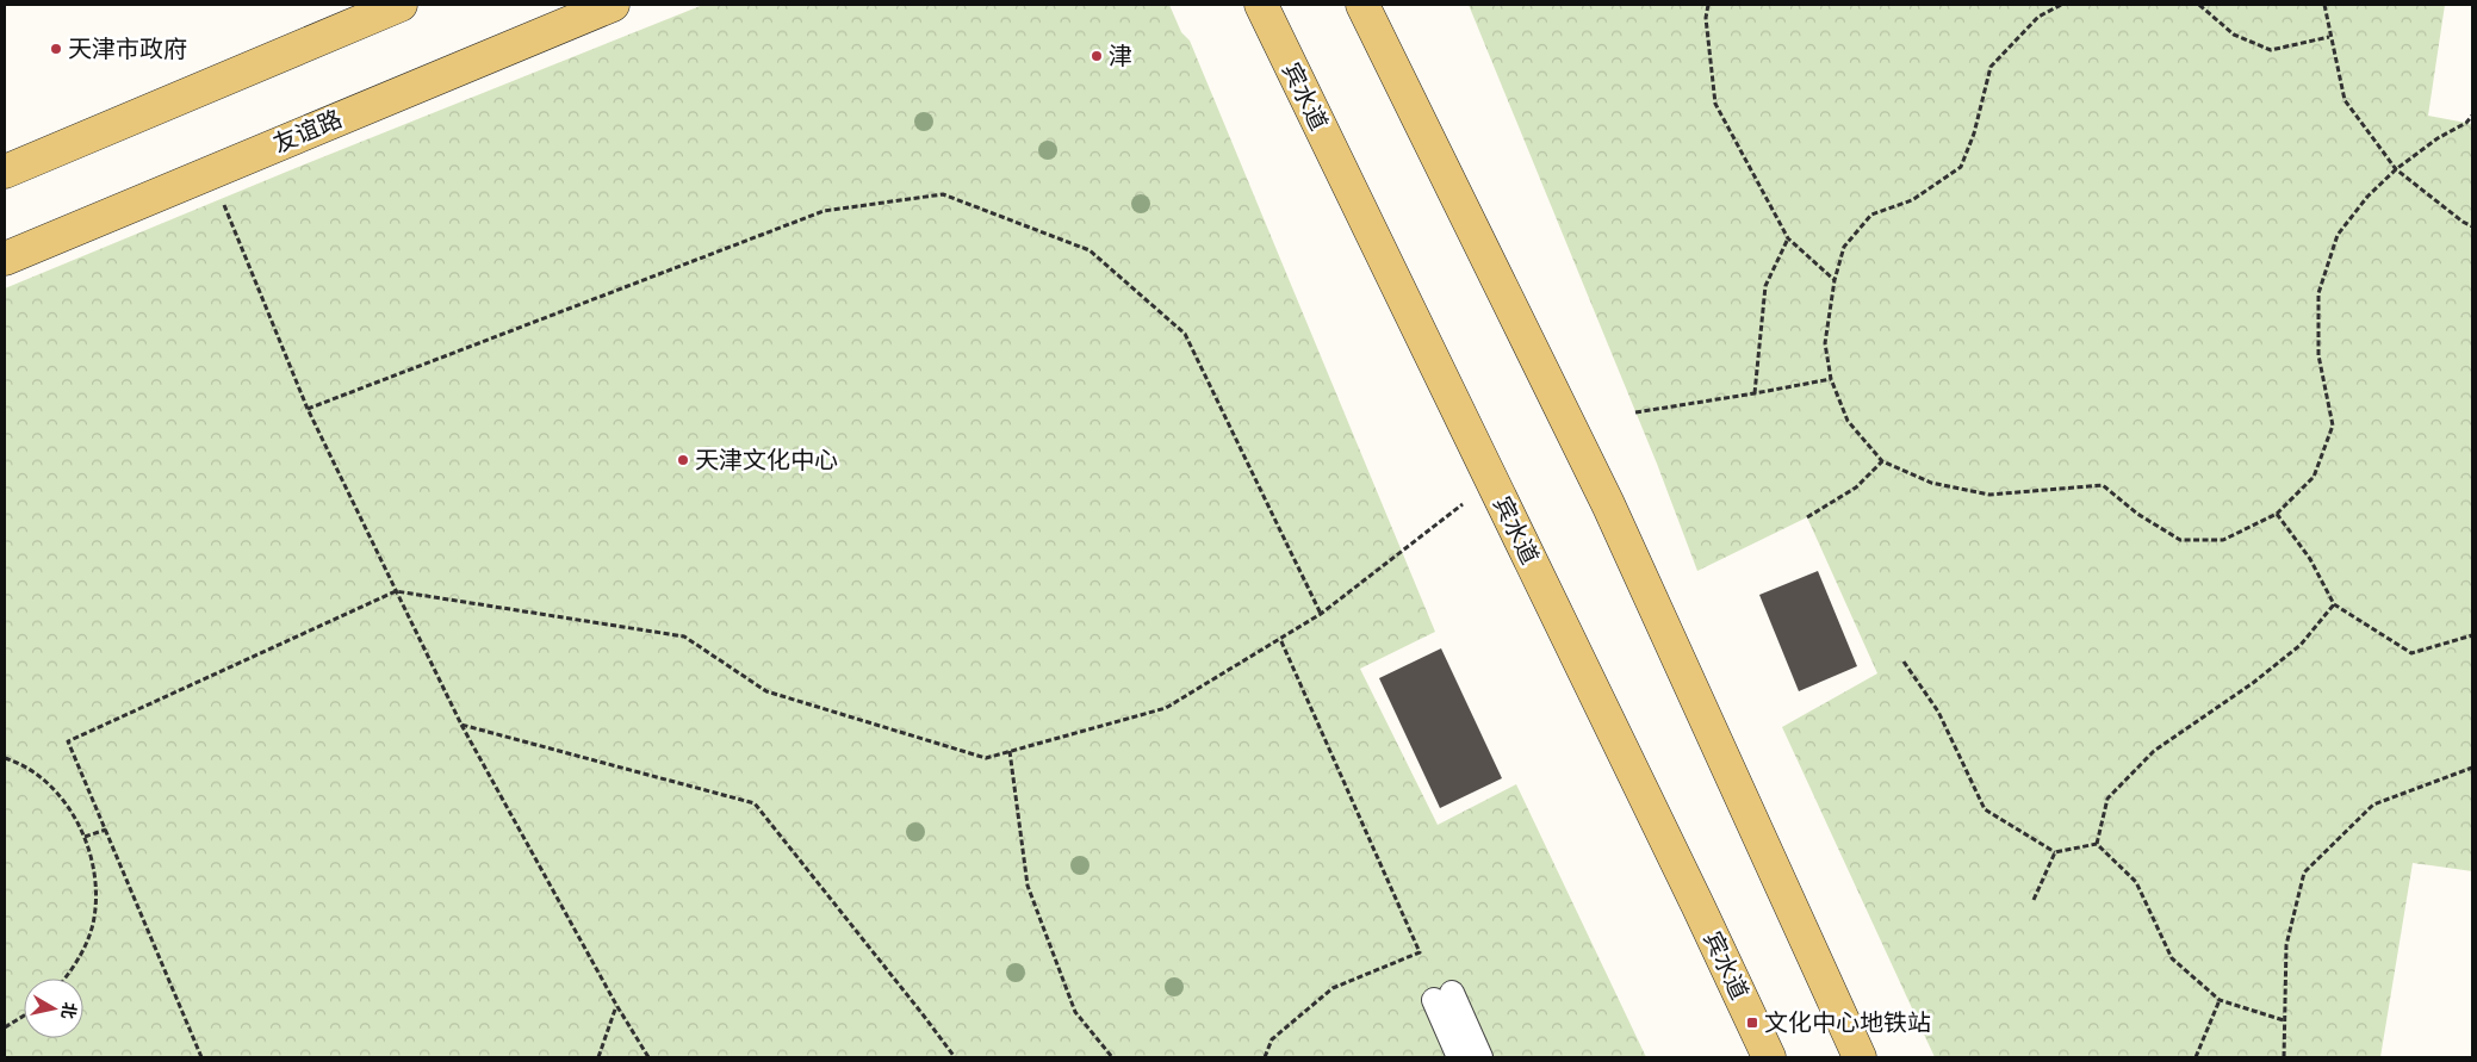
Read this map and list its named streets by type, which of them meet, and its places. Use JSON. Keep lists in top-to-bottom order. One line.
{"streets":{"main road":["宾水道","友谊路"]},"places":{"other":["天津市政府","津","天津文化中心"],"transit":["文化中心地铁站"]},"north":"right"}
